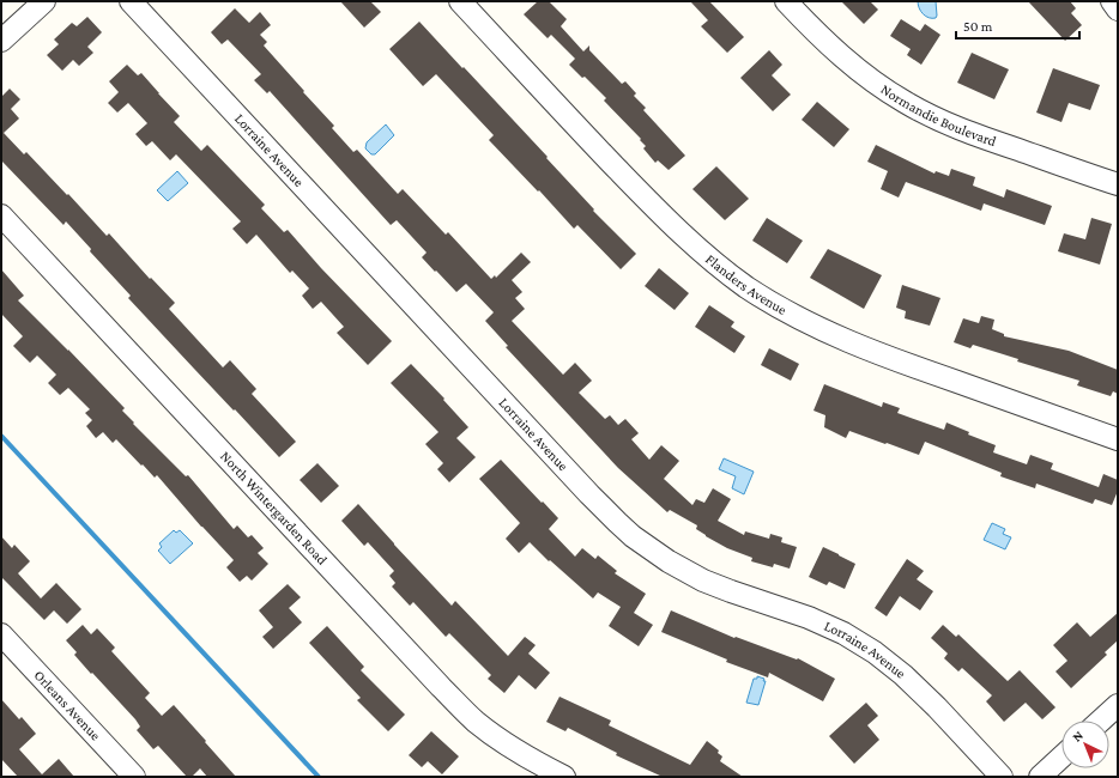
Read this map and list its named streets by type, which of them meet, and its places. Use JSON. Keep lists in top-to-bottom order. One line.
{"streets":{"street":["Normandie Boulevard","Lorraine Avenue","Flanders Avenue","North Wintergarden Road","Orleans Avenue"]},"scale_bar":"50 m","north":"top left"}
